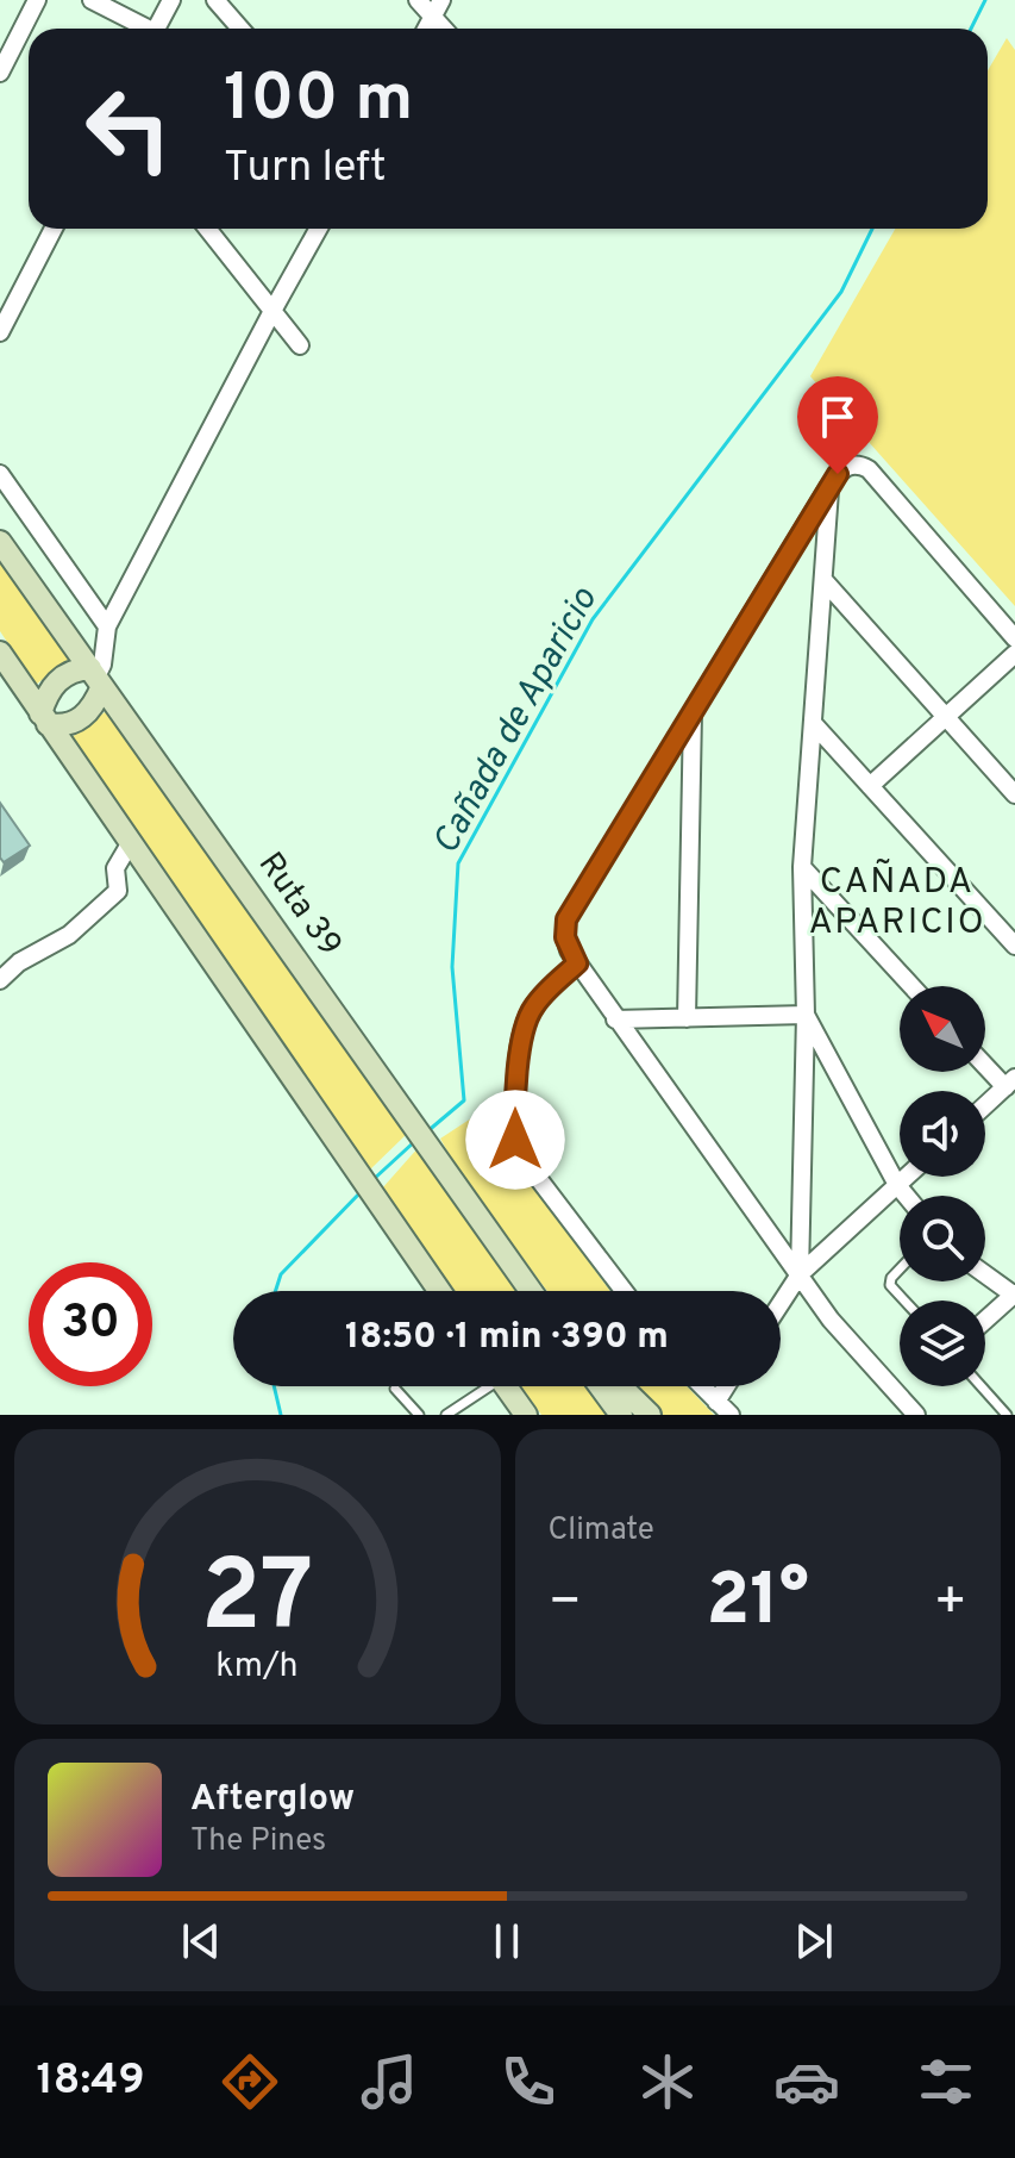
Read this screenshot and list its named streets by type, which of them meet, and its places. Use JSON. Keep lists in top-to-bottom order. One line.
{"streets":{"main road":["Ruta 39"]},"districts":["CAÑADA APARICIO"],"water":["Cañada de Aparicio"],"north":"top left","page":{"turn":["100 m","Turn left"],"limit":"30","trip":"18:50 · 1 min · 390 m","tile":"Climate","heat":["−","21°","+"],"song":["Afterglow","The Pines"],"tabs":"18:49","gauge":["27","km/h"]}}
